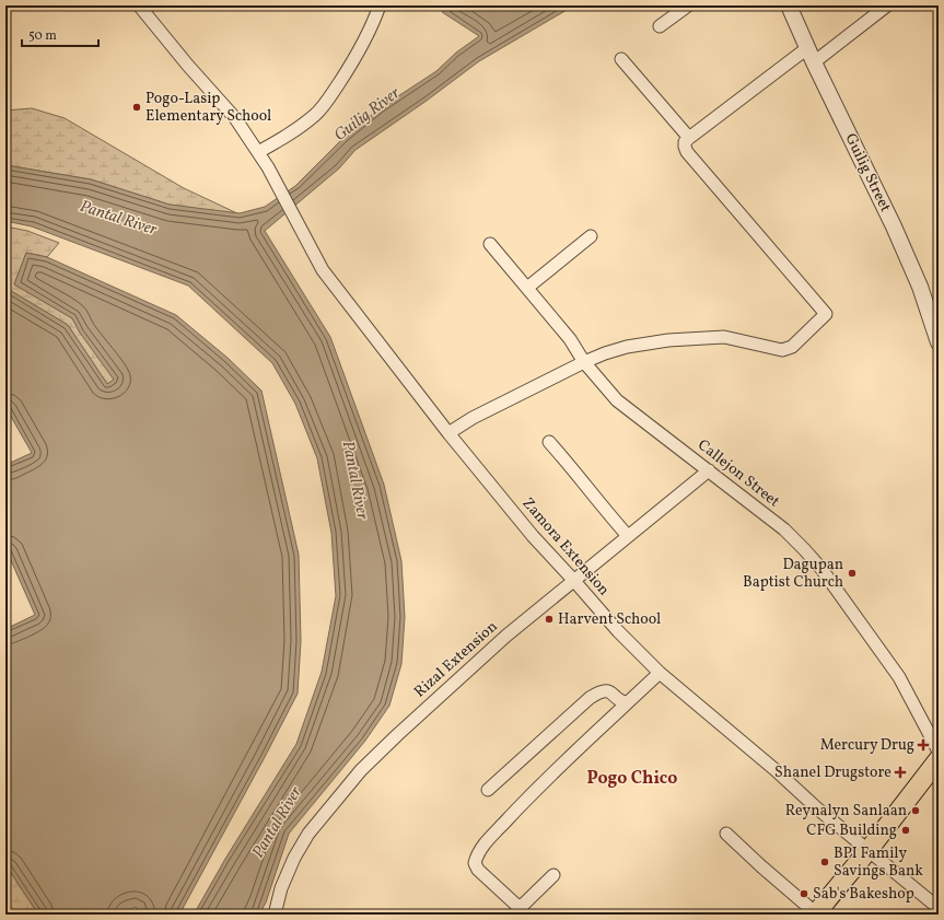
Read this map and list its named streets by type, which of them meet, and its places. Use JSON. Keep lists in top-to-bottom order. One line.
{"streets":{"street":["Guilig Street","Callejon Street","Zamora Extension","Rizal Extension"]},"crossings":[["Callejon Street","Rizal Extension"],["Zamora Extension","Rizal Extension"]],"districts":["Pogo Chico"],"water":["Guilig River","Pantal River"],"places":{"other":["Pogo-Lasip Elementary School","Dagupan Baptist Church","Harvent School","Reynalyn Sanlaan","CFG Building","BPI Family Savings Bank","Sab's Bakeshop"],"health":["Mercury Drug","Shanel Drugstore"]},"scale_bar":"50 m"}
